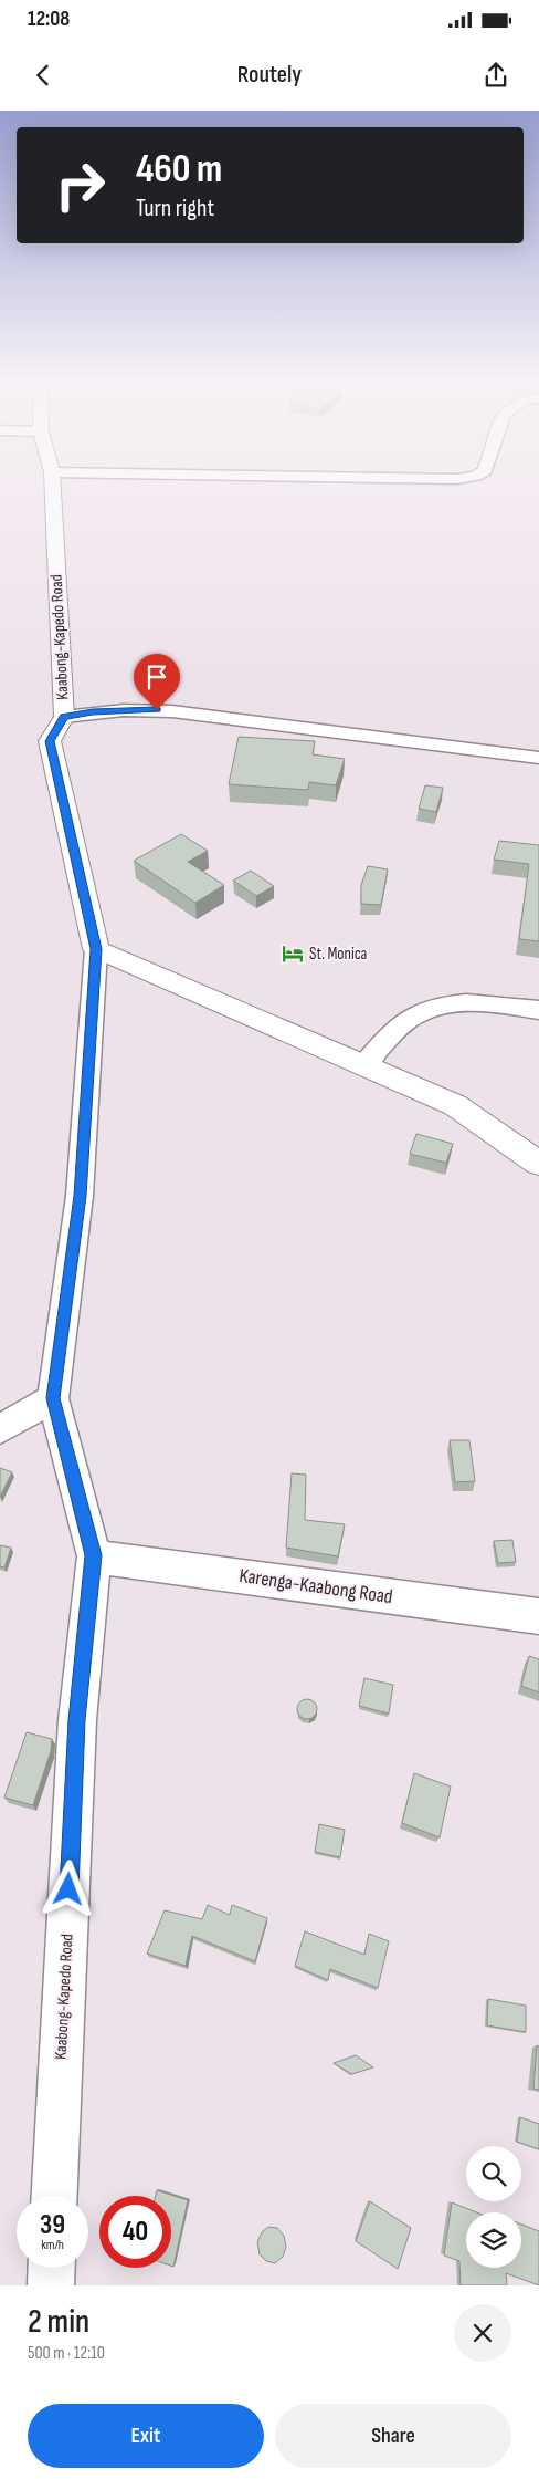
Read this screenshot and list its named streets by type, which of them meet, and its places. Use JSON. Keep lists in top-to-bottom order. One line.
{"streets":{"main road":["Kaabong-Kapedo Road"],"street":["Karenga-Kaabong Road"]},"crossings":[["Kaabong-Kapedo Road","Karenga-Kaabong Road"]],"places":{"hotel":["St. Monica"]},"page":{"status":"12:08","header":"Routely","turn":["460 m","Turn right"],"speed":"39 km/h","limit":"40","heading":["2 min","500 m · 12:10"],"buttons":["Exit","Share"]}}
